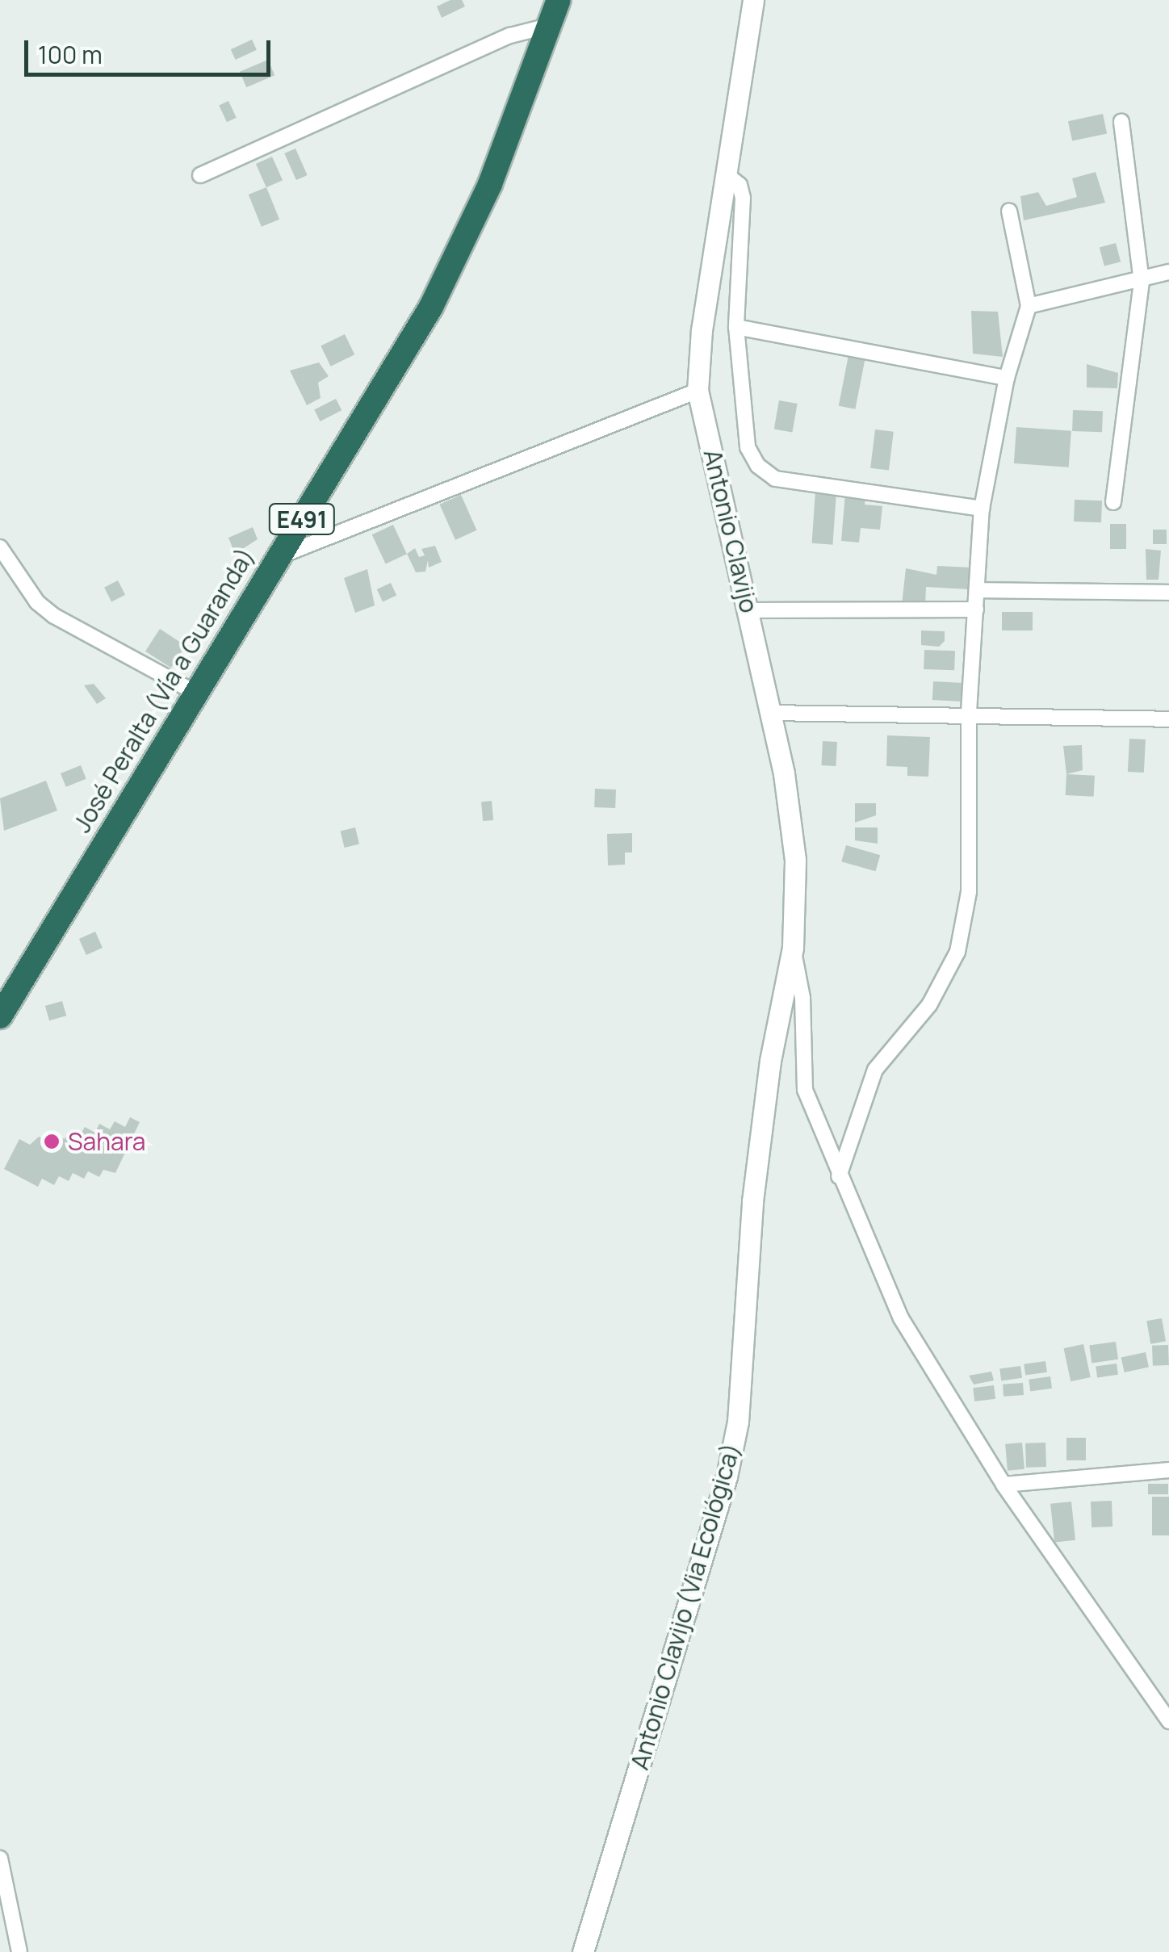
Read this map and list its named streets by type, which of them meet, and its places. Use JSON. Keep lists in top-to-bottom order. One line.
{"streets":{"highway":["E491","José Peralta (Vía a Guaranda)"],"main road":["Antonio Clavijo","Antonio Clavijo (Via Ecológica)"]},"crossings":[["Antonio Clavijo","Antonio Clavijo (Via Ecológica)"]],"places":["Sahara"],"scale_bar":"100 m"}
